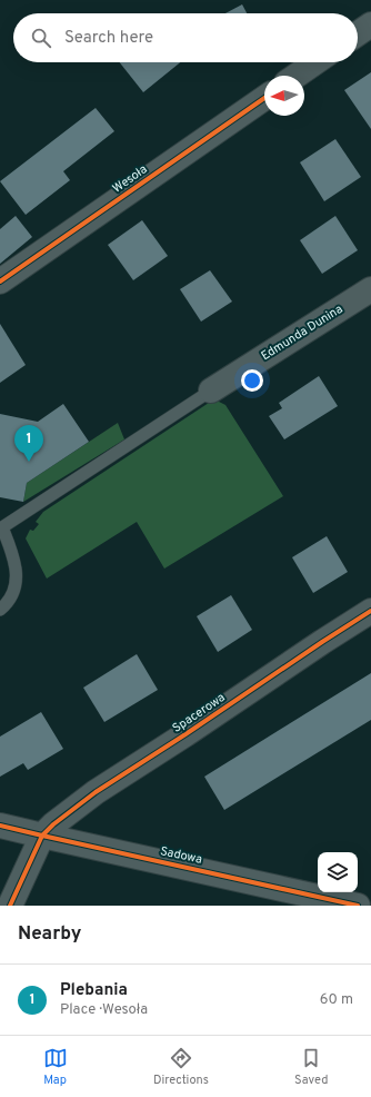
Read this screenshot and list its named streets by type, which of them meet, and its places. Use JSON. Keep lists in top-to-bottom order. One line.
{"streets":{"street":["Wesoła","Edmunda Dunina","Spacerowa","Sadowa"]},"crossings":[["Spacerowa","Sadowa"]],"north":"left","page":{"search":"Search here","pins":"1","heading":"Nearby","list":[{"mark":"1","name":"Plebania","note":"Place · Wesoła","value":"60 m"}],"nav":["Map","Directions","Saved"]}}
